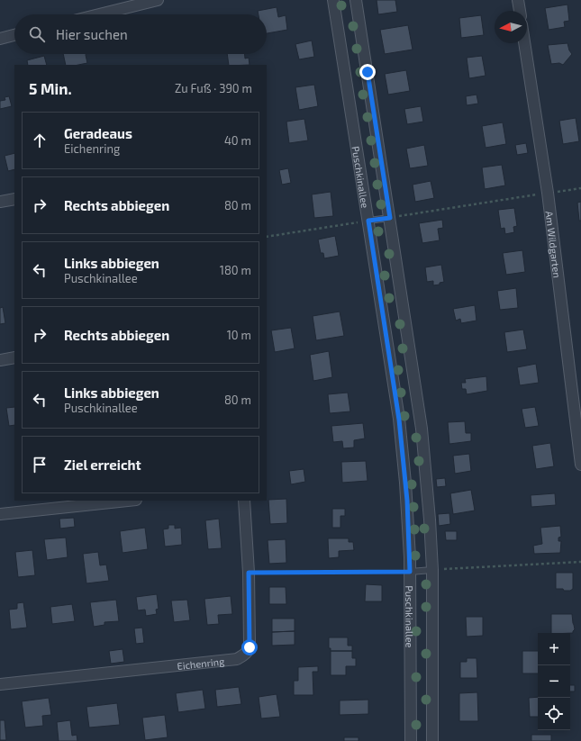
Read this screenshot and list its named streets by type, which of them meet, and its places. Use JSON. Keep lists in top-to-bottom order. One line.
{"streets":{"street":["Puschkinallee","Am Wildgarten","Eichenring"]},"north":"left","page":{"search":"Hier suchen","heading":["5 Min.","Zu Fuß · 390 m"],"list":[["Geradeaus","Eichenring","40 m"],["Rechts abbiegen","80 m"],["Links abbiegen","Puschkinallee","180 m"],["Rechts abbiegen","10 m"],["Links abbiegen","Puschkinallee","80 m"],"Ziel erreicht"],"map_buttons":["+","−"]}}
